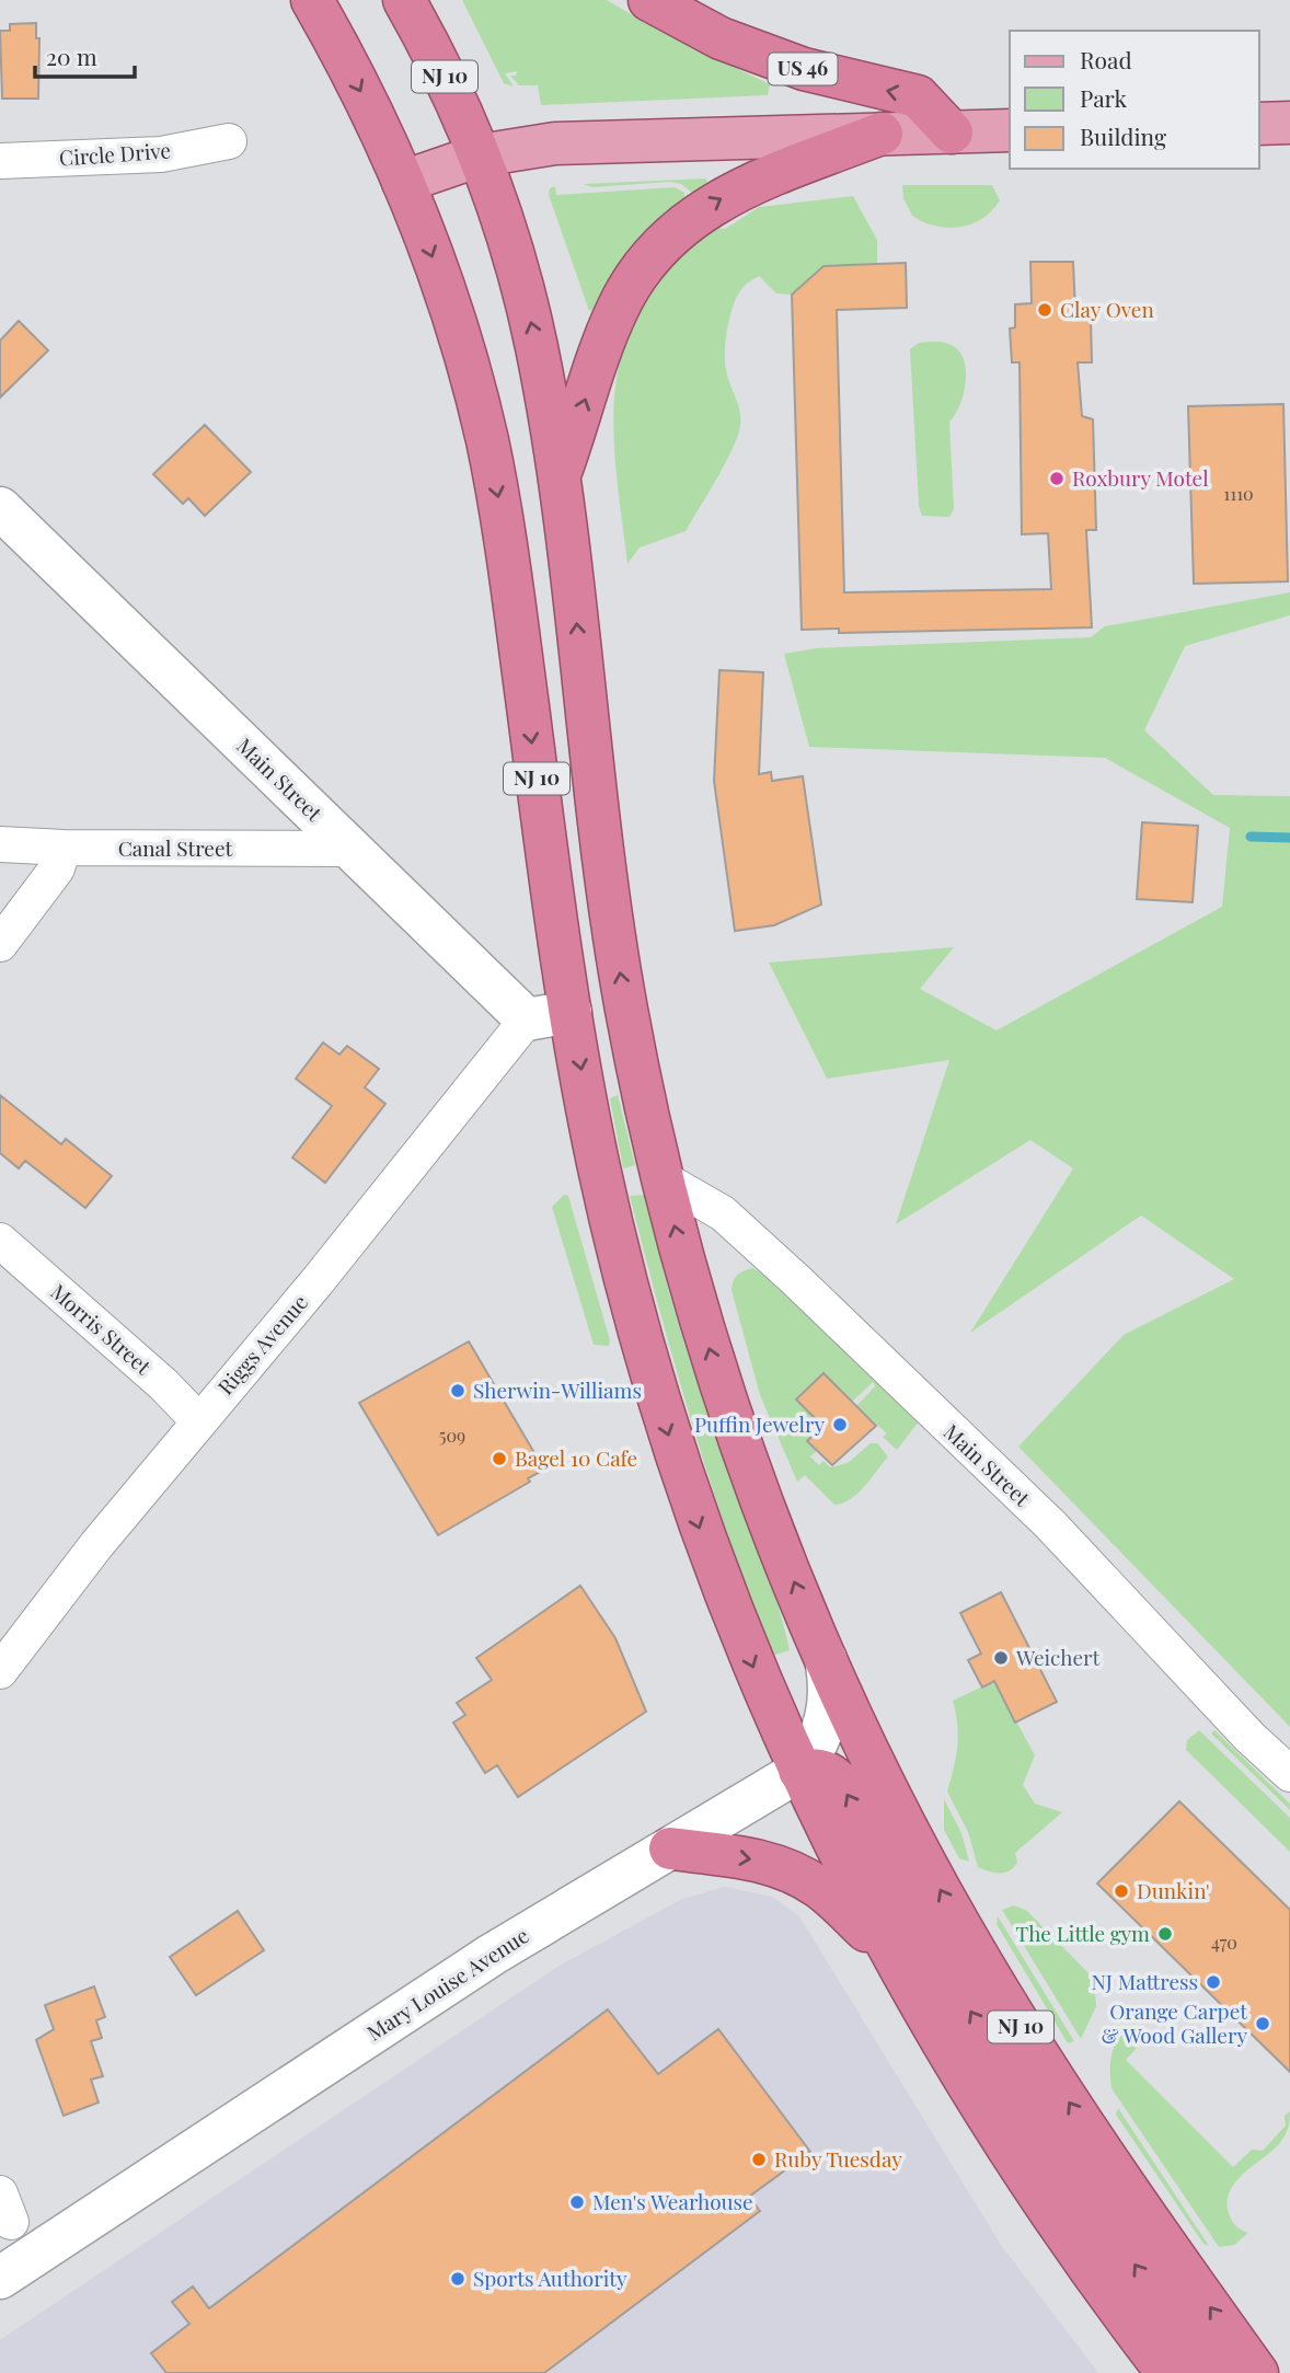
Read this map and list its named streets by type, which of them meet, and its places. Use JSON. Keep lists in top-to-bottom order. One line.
{"streets":{"highway":["US 46","NJ 10"],"street":["Circle Drive","Main Street","Canal Street","Morris Street","Riggs Avenue","Mary Louise Avenue"]},"crossings":[["NJ 10","Main Street"],["NJ 10","Mary Louise Avenue"],["Main Street","Canal Street"],["Main Street","Riggs Avenue"],["Morris Street","Riggs Avenue"]],"places":["Clay Oven","Roxbury Motel","Sherwin-Williams","Puffin Jewelry","Bagel 10 Cafe","Weichert","Dunkin'","The Little gym","NJ Mattress","Orange Carpet & Wood Gallery","Ruby Tuesday","Men's Wearhouse","Sports Authority"],"house_numbers":["1110","509","470"],"legend":["Road","Park","Building"],"scale_bar":"20 m"}
